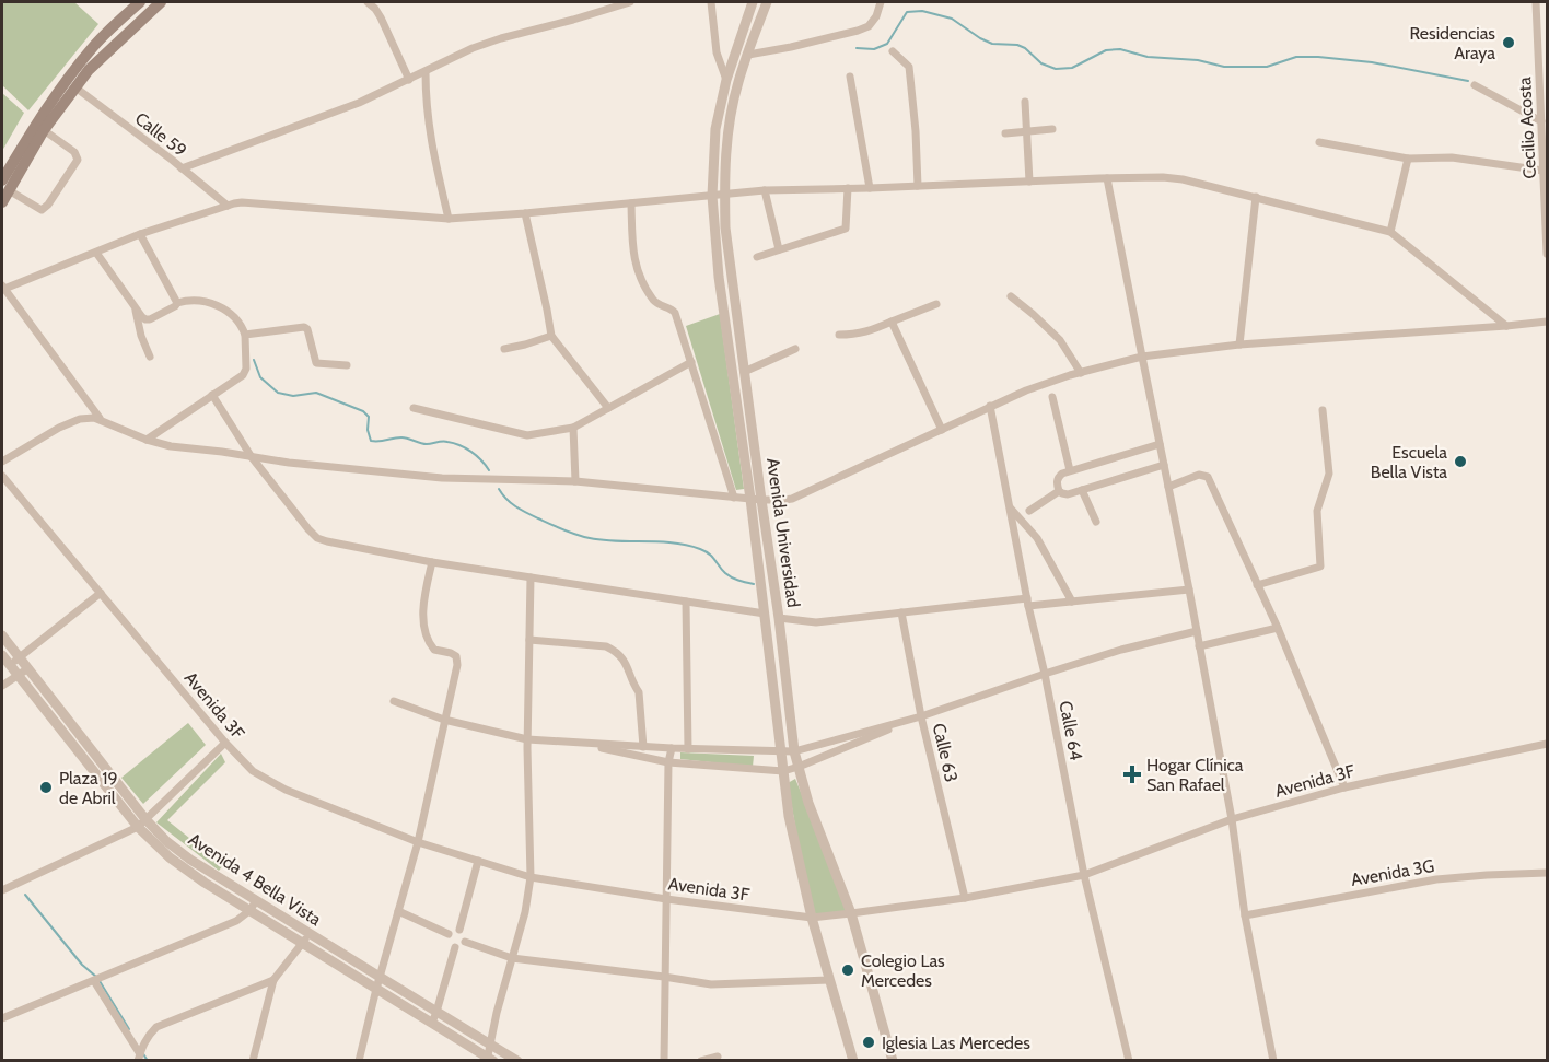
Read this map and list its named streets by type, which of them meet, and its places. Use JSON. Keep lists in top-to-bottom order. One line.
{"streets":{"street":["Cecilio Acosta","Calle 59","Avenida Universidad","Avenida 3F","Calle 64","Calle 63","Avenida 3G","Avenida 4 Bella Vista"]},"crossings":[["Avenida Universidad","Avenida 3F"],["Avenida 3F","Calle 64"],["Avenida 3F","Calle 63"]],"places":{"other":["Residencias Araya","Escuela Bella Vista","Plaza 19 de Abril","Colegio Las Mercedes","Iglesia Las Mercedes"],"health":["Hogar Clínica San Rafael"]}}
